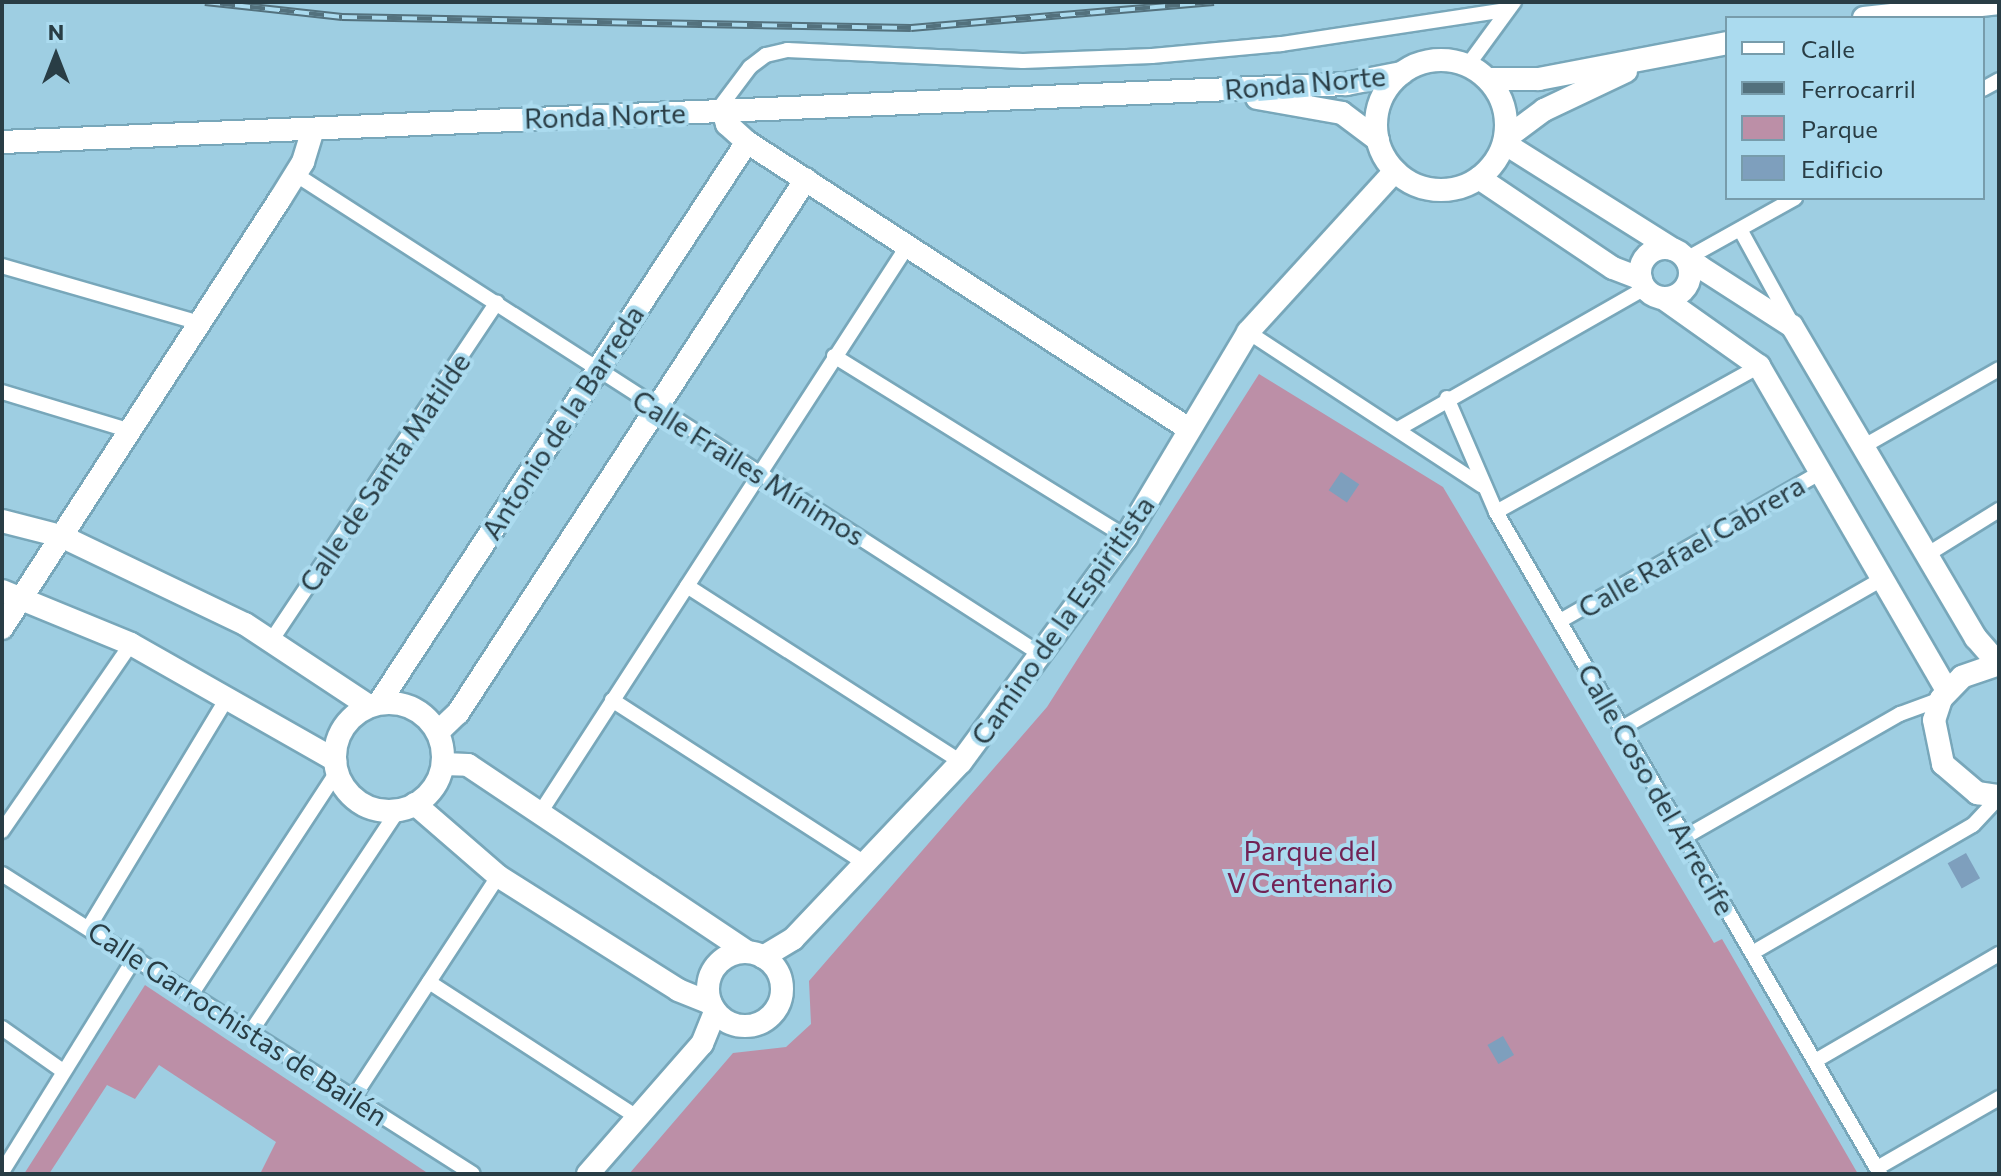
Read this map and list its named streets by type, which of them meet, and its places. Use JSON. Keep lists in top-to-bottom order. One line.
{"streets":{"street":["Ronda Norte","Antonio de la Barreda","Calle Frailes Mínimos","Calle de Santa Matilde","Calle Rafael Cabrera","Camino de la Espiritista","Calle Coso del Arrecife","Calle Garrochistas de Bailén"]},"crossings":[["Ronda Norte","Camino de la Espiritista"],["Antonio de la Barreda","Calle Frailes Mínimos"],["Calle Frailes Mínimos","Calle de Santa Matilde"],["Calle Frailes Mínimos","Camino de la Espiritista"],["Calle Rafael Cabrera","Calle Coso del Arrecife"]],"parks":["Parque del V Centenario"],"legend":["Calle","Ferrocarril","Parque","Edificio"],"north":"top"}
